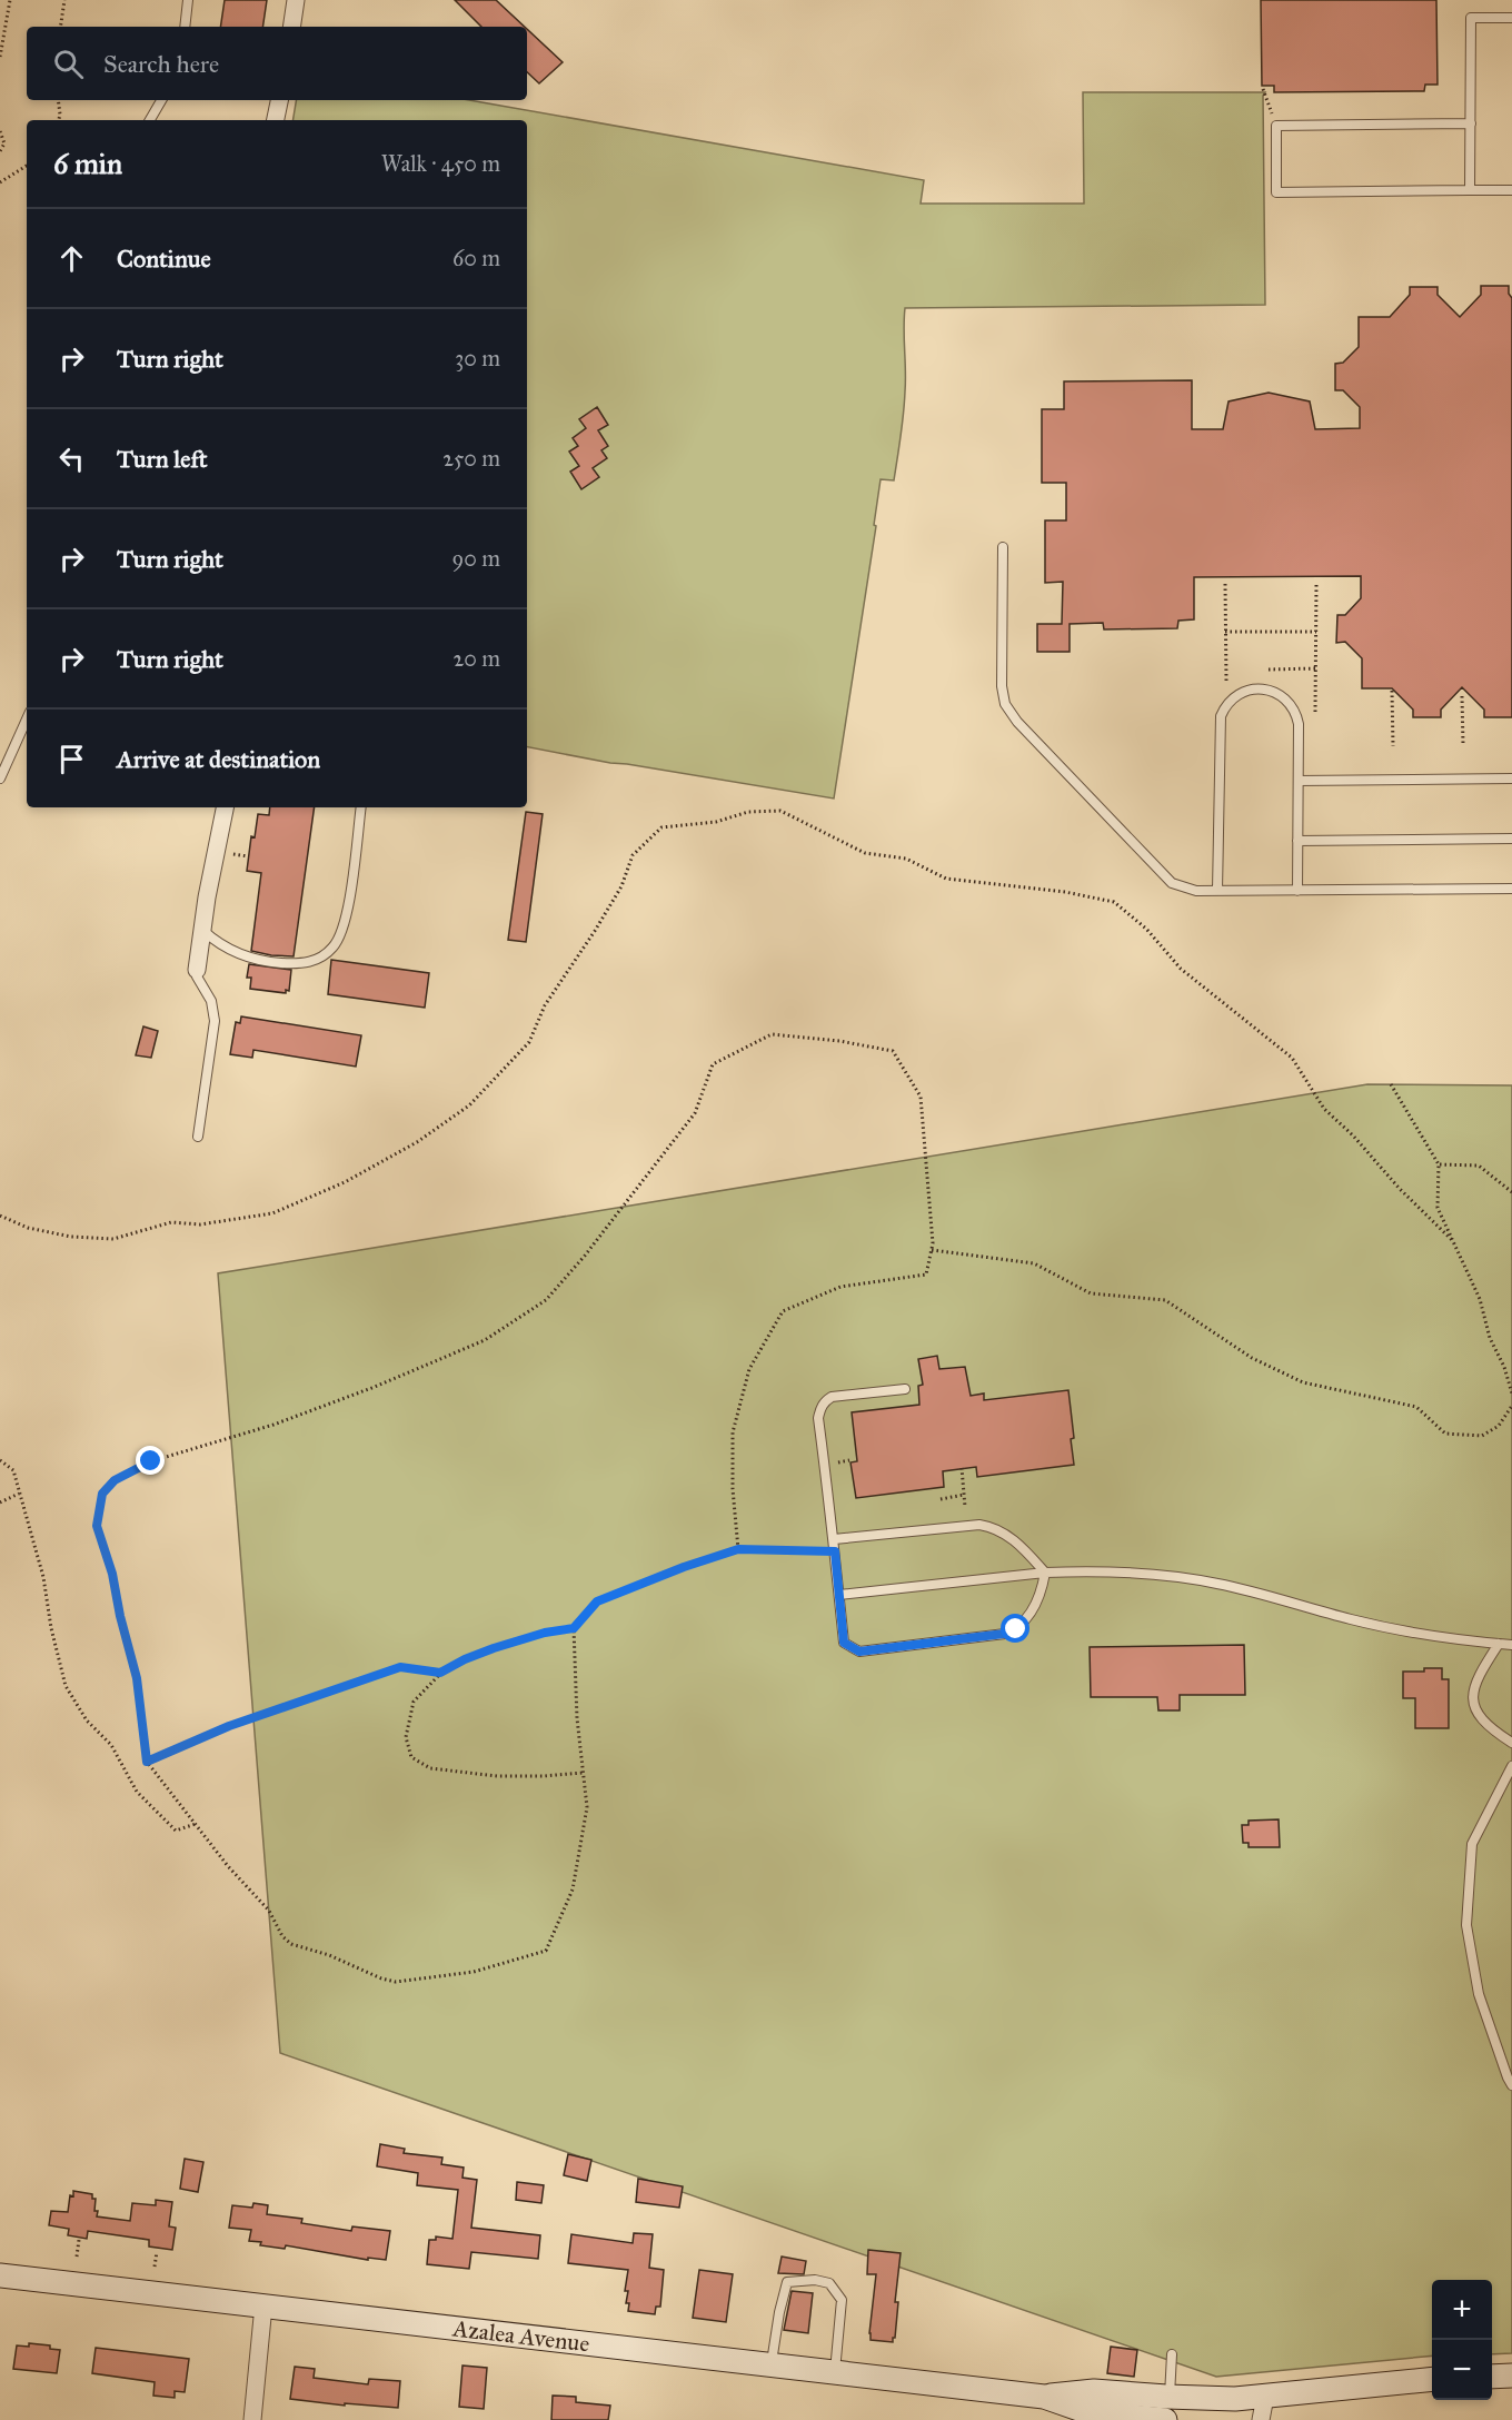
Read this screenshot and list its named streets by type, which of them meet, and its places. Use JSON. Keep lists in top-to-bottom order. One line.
{"streets":{"main road":["Azalea Avenue"]},"page":{"search":"Search here","heading":["6 min","Walk · 450 m"],"list":[["Continue","60 m"],["Turn right","30 m"],["Turn left","250 m"],["Turn right","90 m"],["Turn right","20 m"],"Arrive at destination"],"map_buttons":["+","−"]}}
